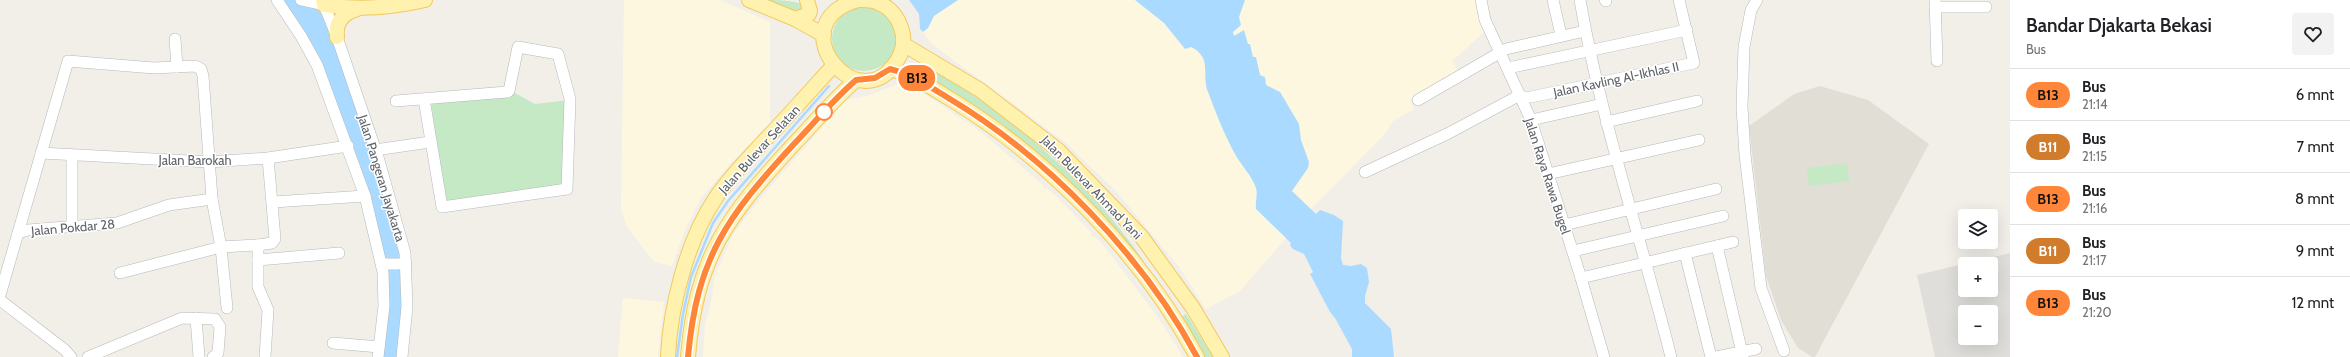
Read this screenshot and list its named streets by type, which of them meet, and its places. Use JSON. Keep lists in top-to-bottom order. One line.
{"streets":{"main road":["Jalan Bulevar Selatan","Jalan Bulevar Ahmad Yani"],"street":["Jalan Kavling Al-Ikhlas II","Jalan Barokah","Jalan Raya Rawa Bugel","Jalan Pangeran Jayakarta","Jalan Pokdar 28"]},"crossings":[["Jalan Kavling Al-Ikhlas II","Jalan Raya Rawa Bugel"],["Jalan Bulevar Selatan","Jalan Bulevar Ahmad Yani"]],"lines":["bus line B13"],"page":{"on_map":"B13","heading":["Bandar Djakarta Bekasi","Bus"],"list":[{"mark":"B13","name":"Bus","note":"21:14","value":"6 mnt"},{"mark":"B11","name":"Bus","note":"21:15","value":"7 mnt"},{"mark":"B13","name":"Bus","note":"21:16","value":"8 mnt"},{"mark":"B11","name":"Bus","note":"21:17","value":"9 mnt"},{"mark":"B13","name":"Bus","note":"21:20","value":"12 mnt"}],"map_buttons":["+","−"]}}
